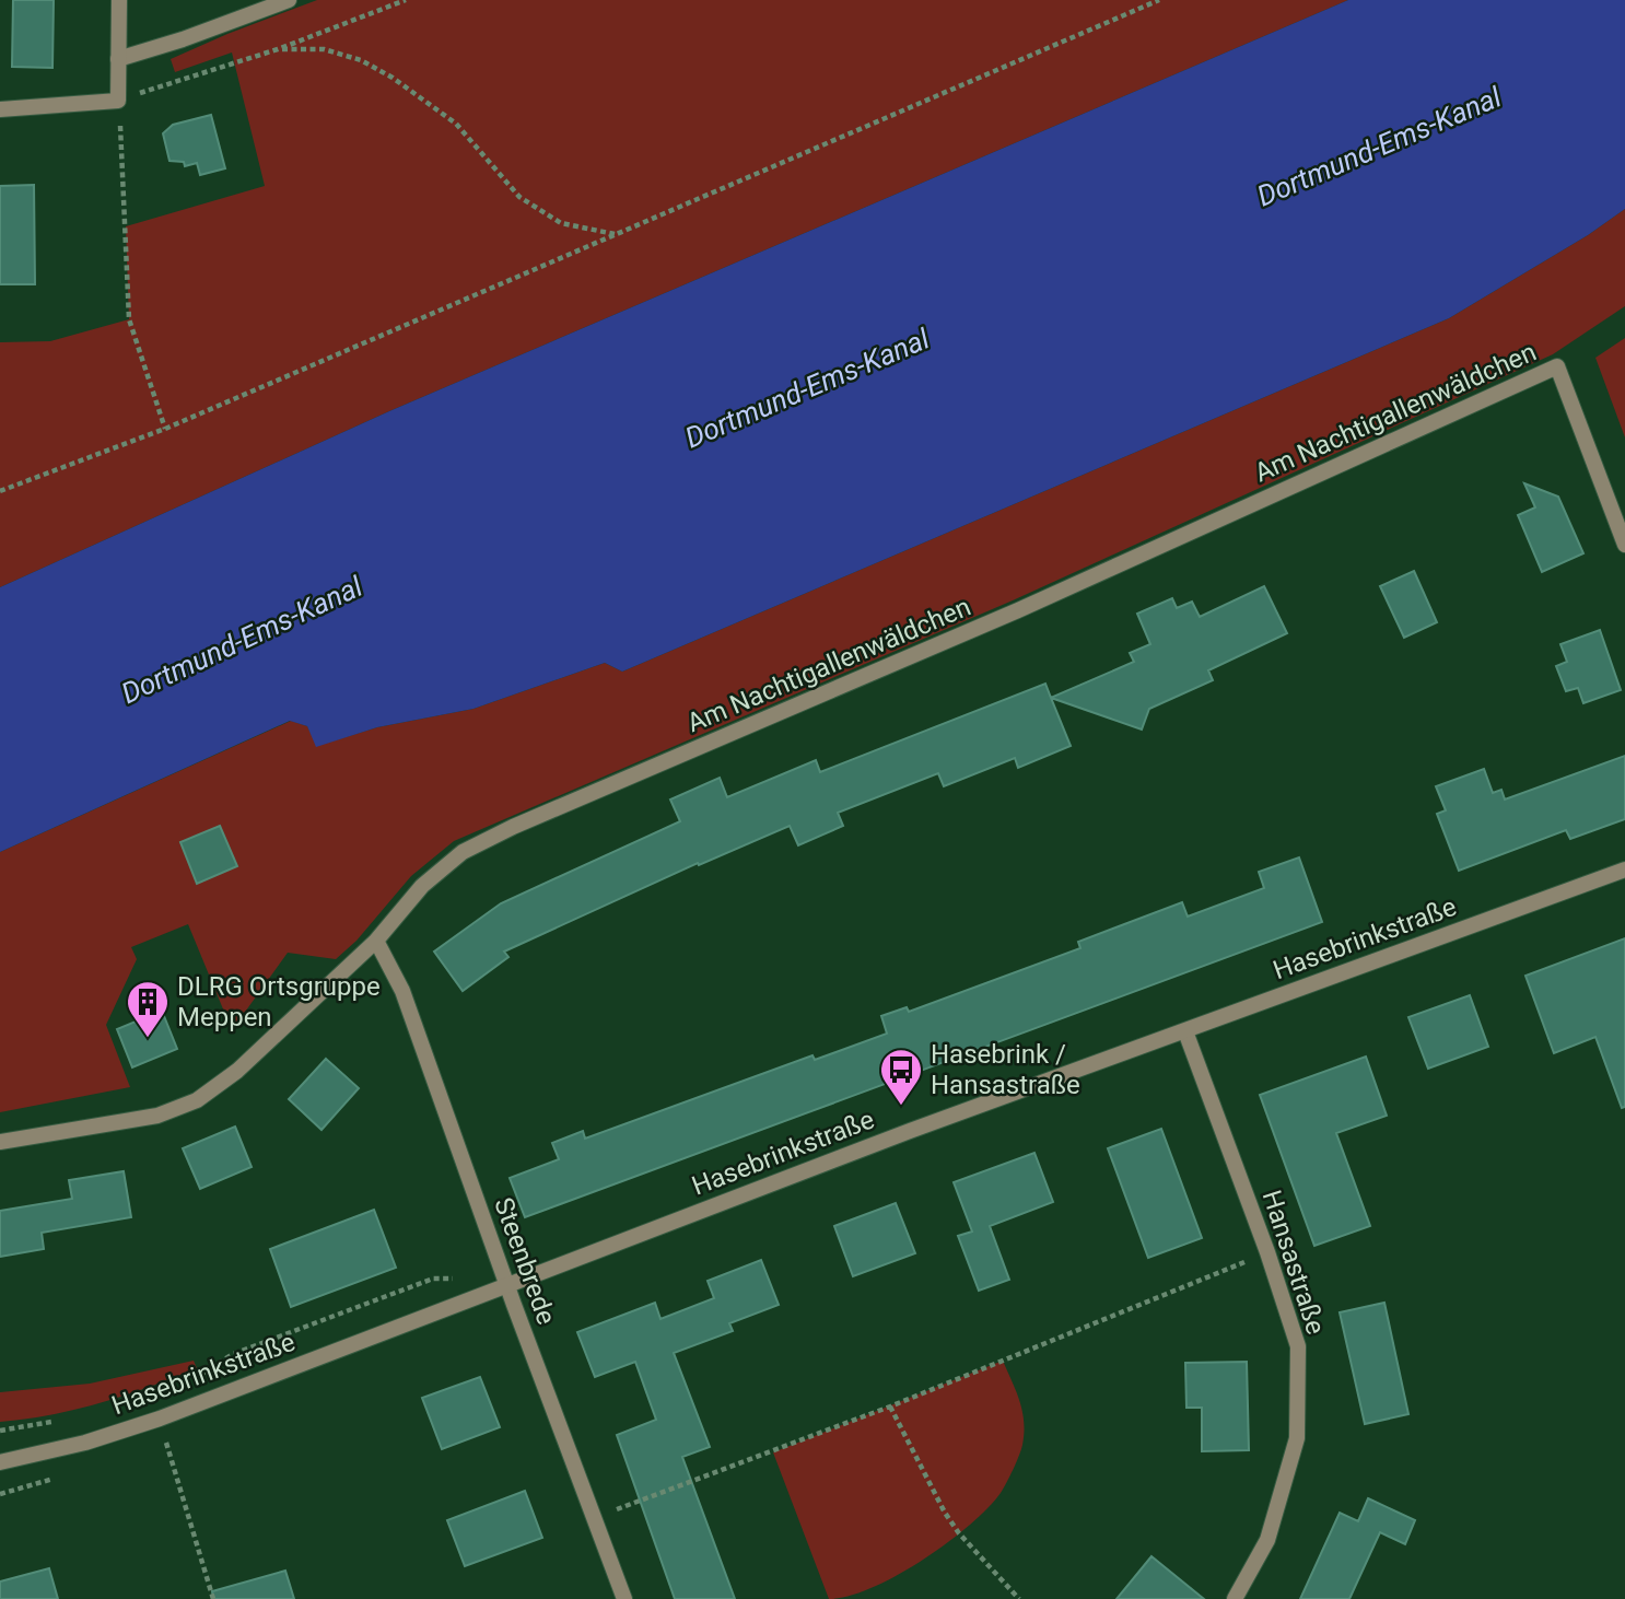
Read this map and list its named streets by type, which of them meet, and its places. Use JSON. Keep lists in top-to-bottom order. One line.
{"streets":{"street":["Am Nachtigallenwäldchen","Hasebrinkstraße","Steenbrede","Hansastraße"]},"crossings":[["Am Nachtigallenwäldchen","Steenbrede"],["Hasebrinkstraße","Steenbrede"],["Hasebrinkstraße","Hansastraße"]],"water":["Dortmund-Ems-Kanal"],"places":{"building":["DLRG Ortsgruppe Meppen"],"bus stop":["Hasebrink / Hansastraße"]}}
